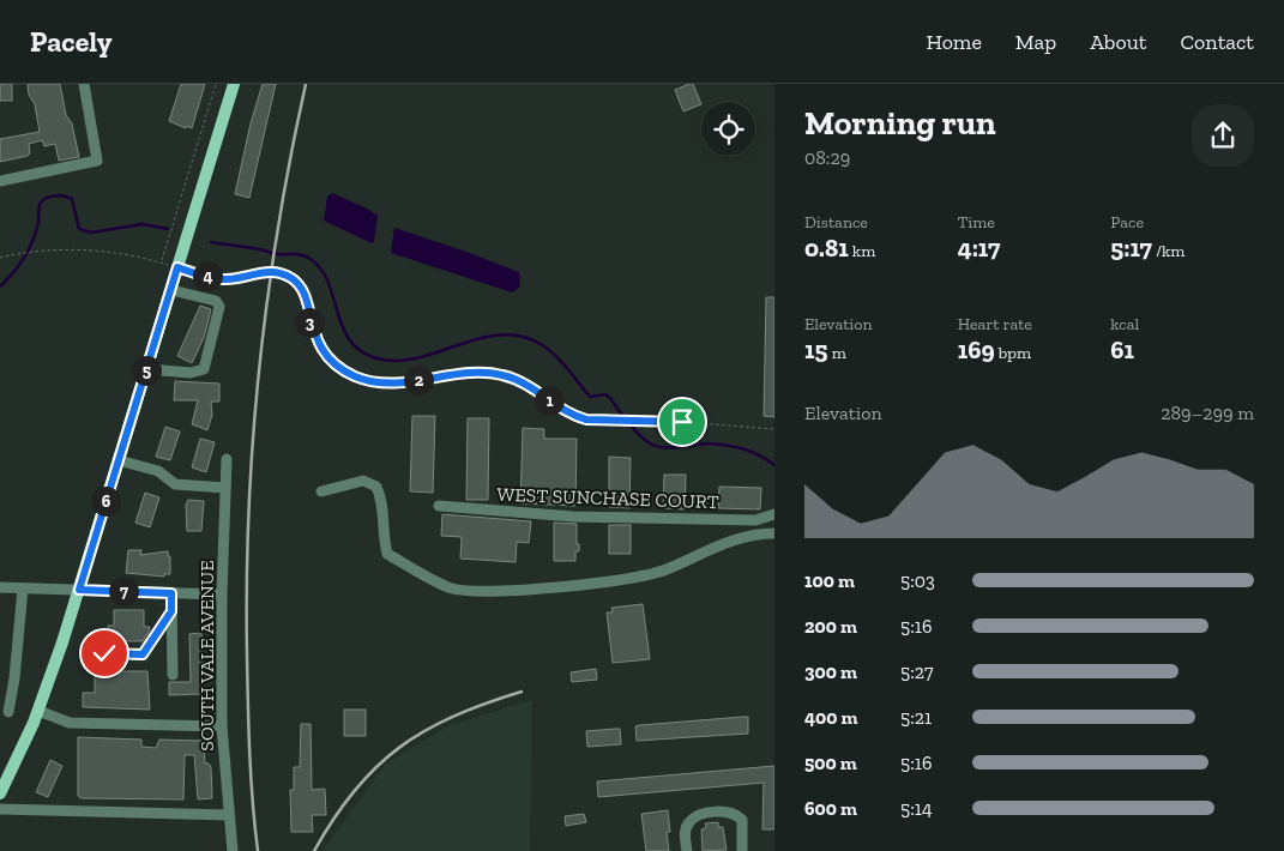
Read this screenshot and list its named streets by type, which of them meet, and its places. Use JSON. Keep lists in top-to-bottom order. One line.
{"streets":{"street":["WEST SUNCHASE COURT","SOUTH VALE AVENUE"]},"page":{"header":"Pacely","nav":["Home","Map","About","Contact"],"heading":["Morning run","08:29"],"stats":[["Distance","0.81 km"],["Time","4:17"],["Pace","5:17 /km"],["Elevation","15 m"],["Heart rate","169 bpm"],["kcal","61"]],"pins":["4","3","5","2","1","6","7"],"chart":["Elevation","289–299 m"],"list":[{"name":"100 m","note":"5:03"},{"name":"200 m","note":"5:16"},{"name":"300 m","note":"5:27"},{"name":"400 m","note":"5:21"},{"name":"500 m","note":"5:16"},{"name":"600 m","note":"5:14"}]}}
